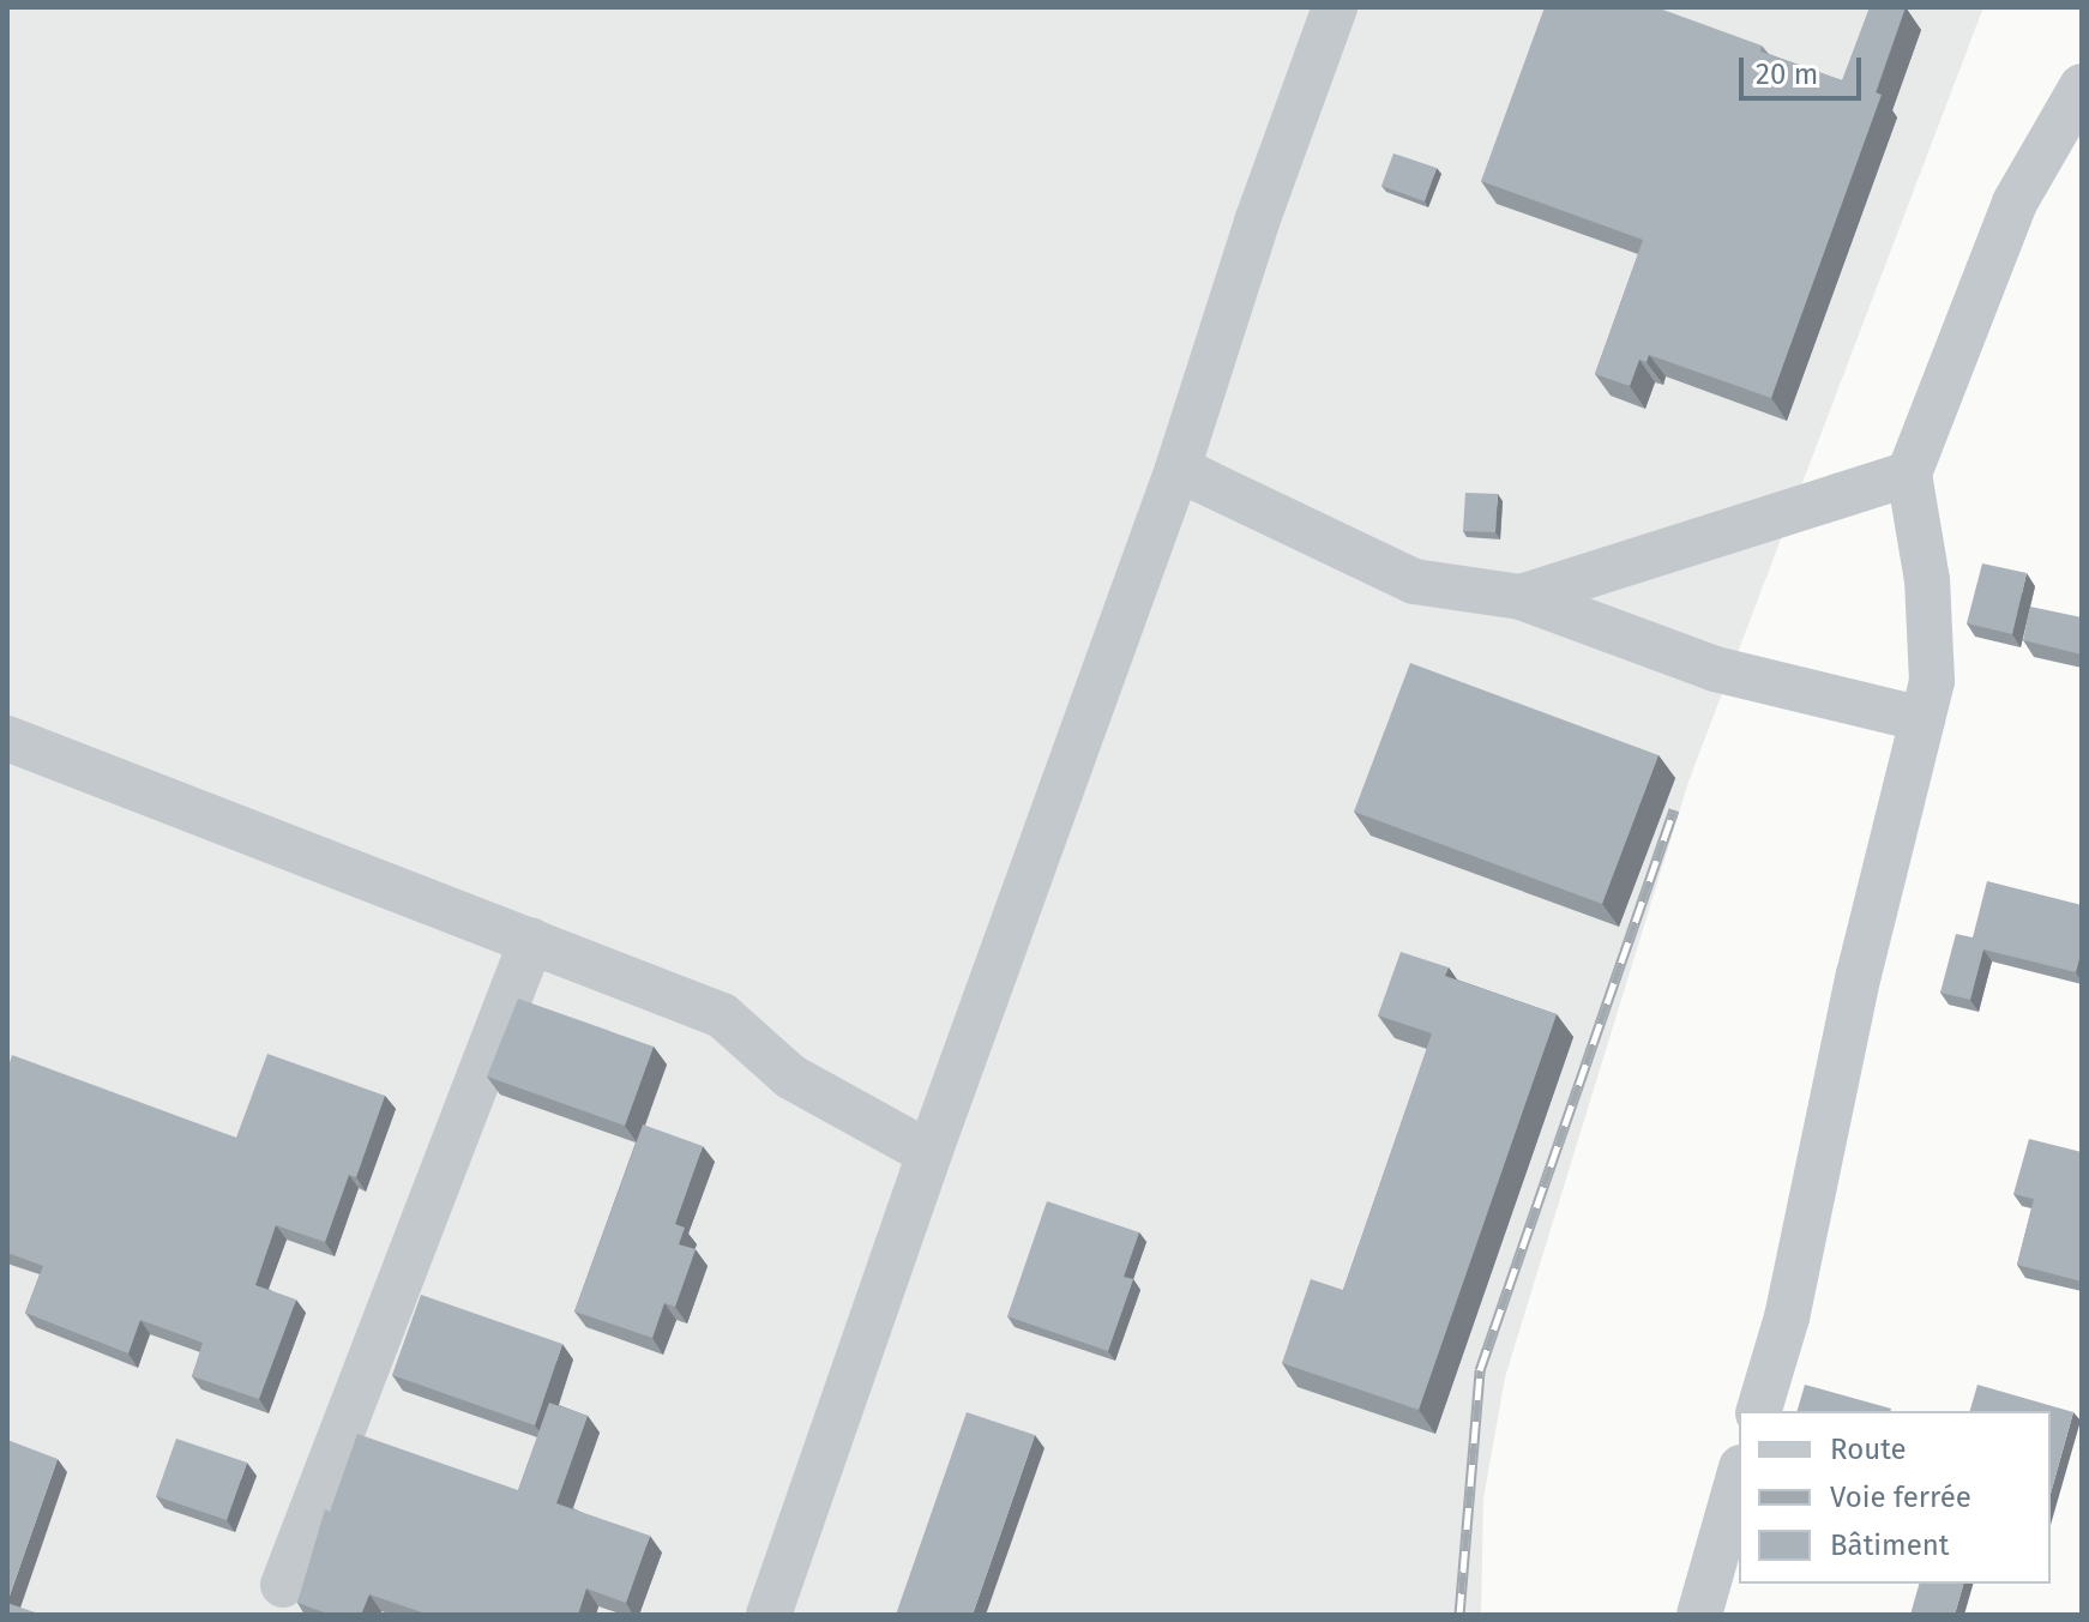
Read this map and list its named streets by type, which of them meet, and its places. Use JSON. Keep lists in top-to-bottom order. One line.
{"legend":["Route","Voie ferrée","Bâtiment"],"scale_bar":"20 m"}
